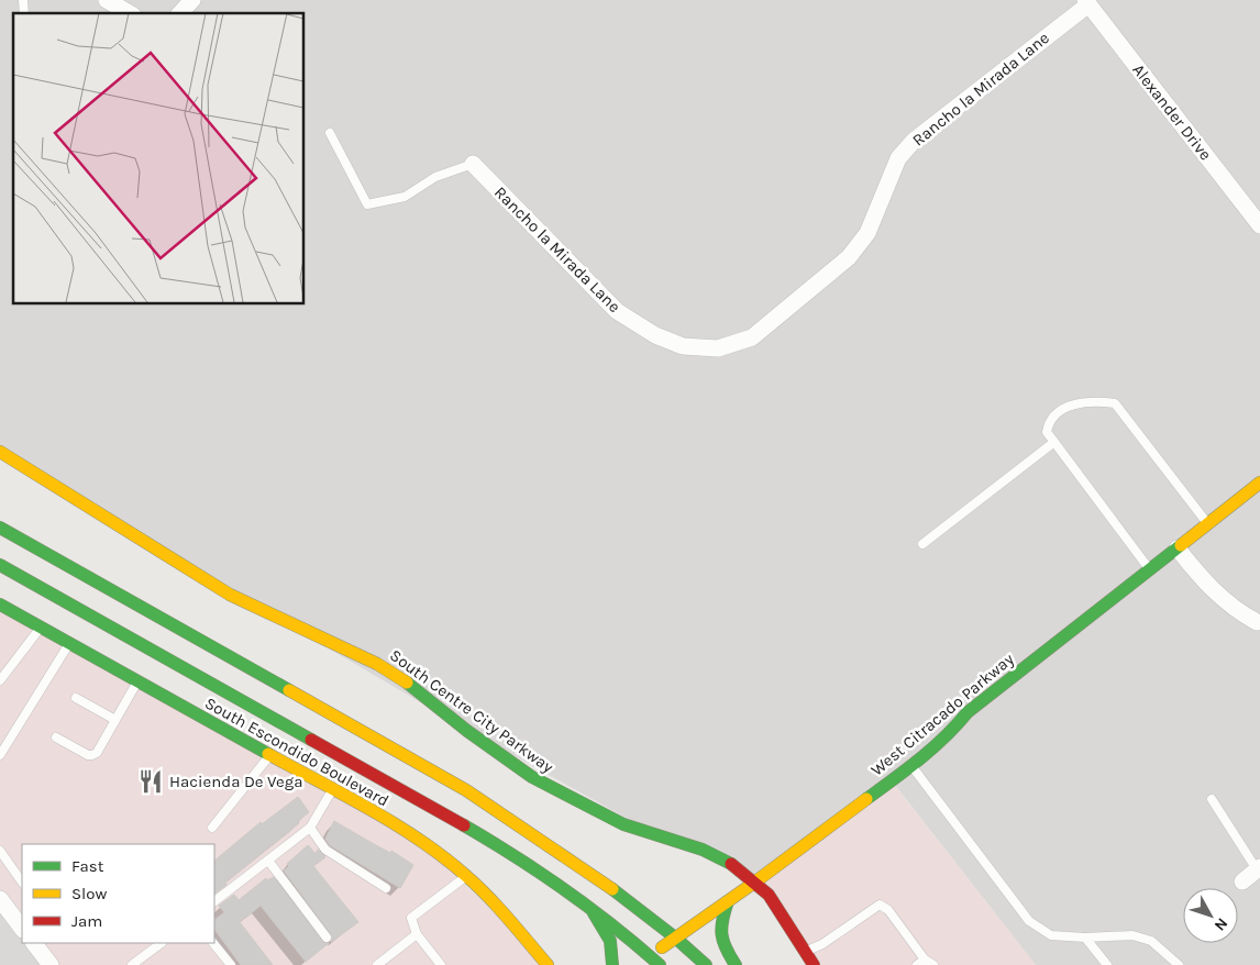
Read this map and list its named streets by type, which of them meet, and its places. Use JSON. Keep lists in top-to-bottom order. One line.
{"streets":{"main road":["South Centre City Parkway","West Citracado Parkway","South Escondido Boulevard"],"street":["Rancho la Mirada Lane","Alexander Drive"]},"crossings":[["Rancho la Mirada Lane","Alexander Drive"],["South Centre City Parkway","West Citracado Parkway"]],"places":{"restaurant":["Hacienda De Vega"]},"legend":["Fast","Slow","Jam"],"north":"bottom right"}
